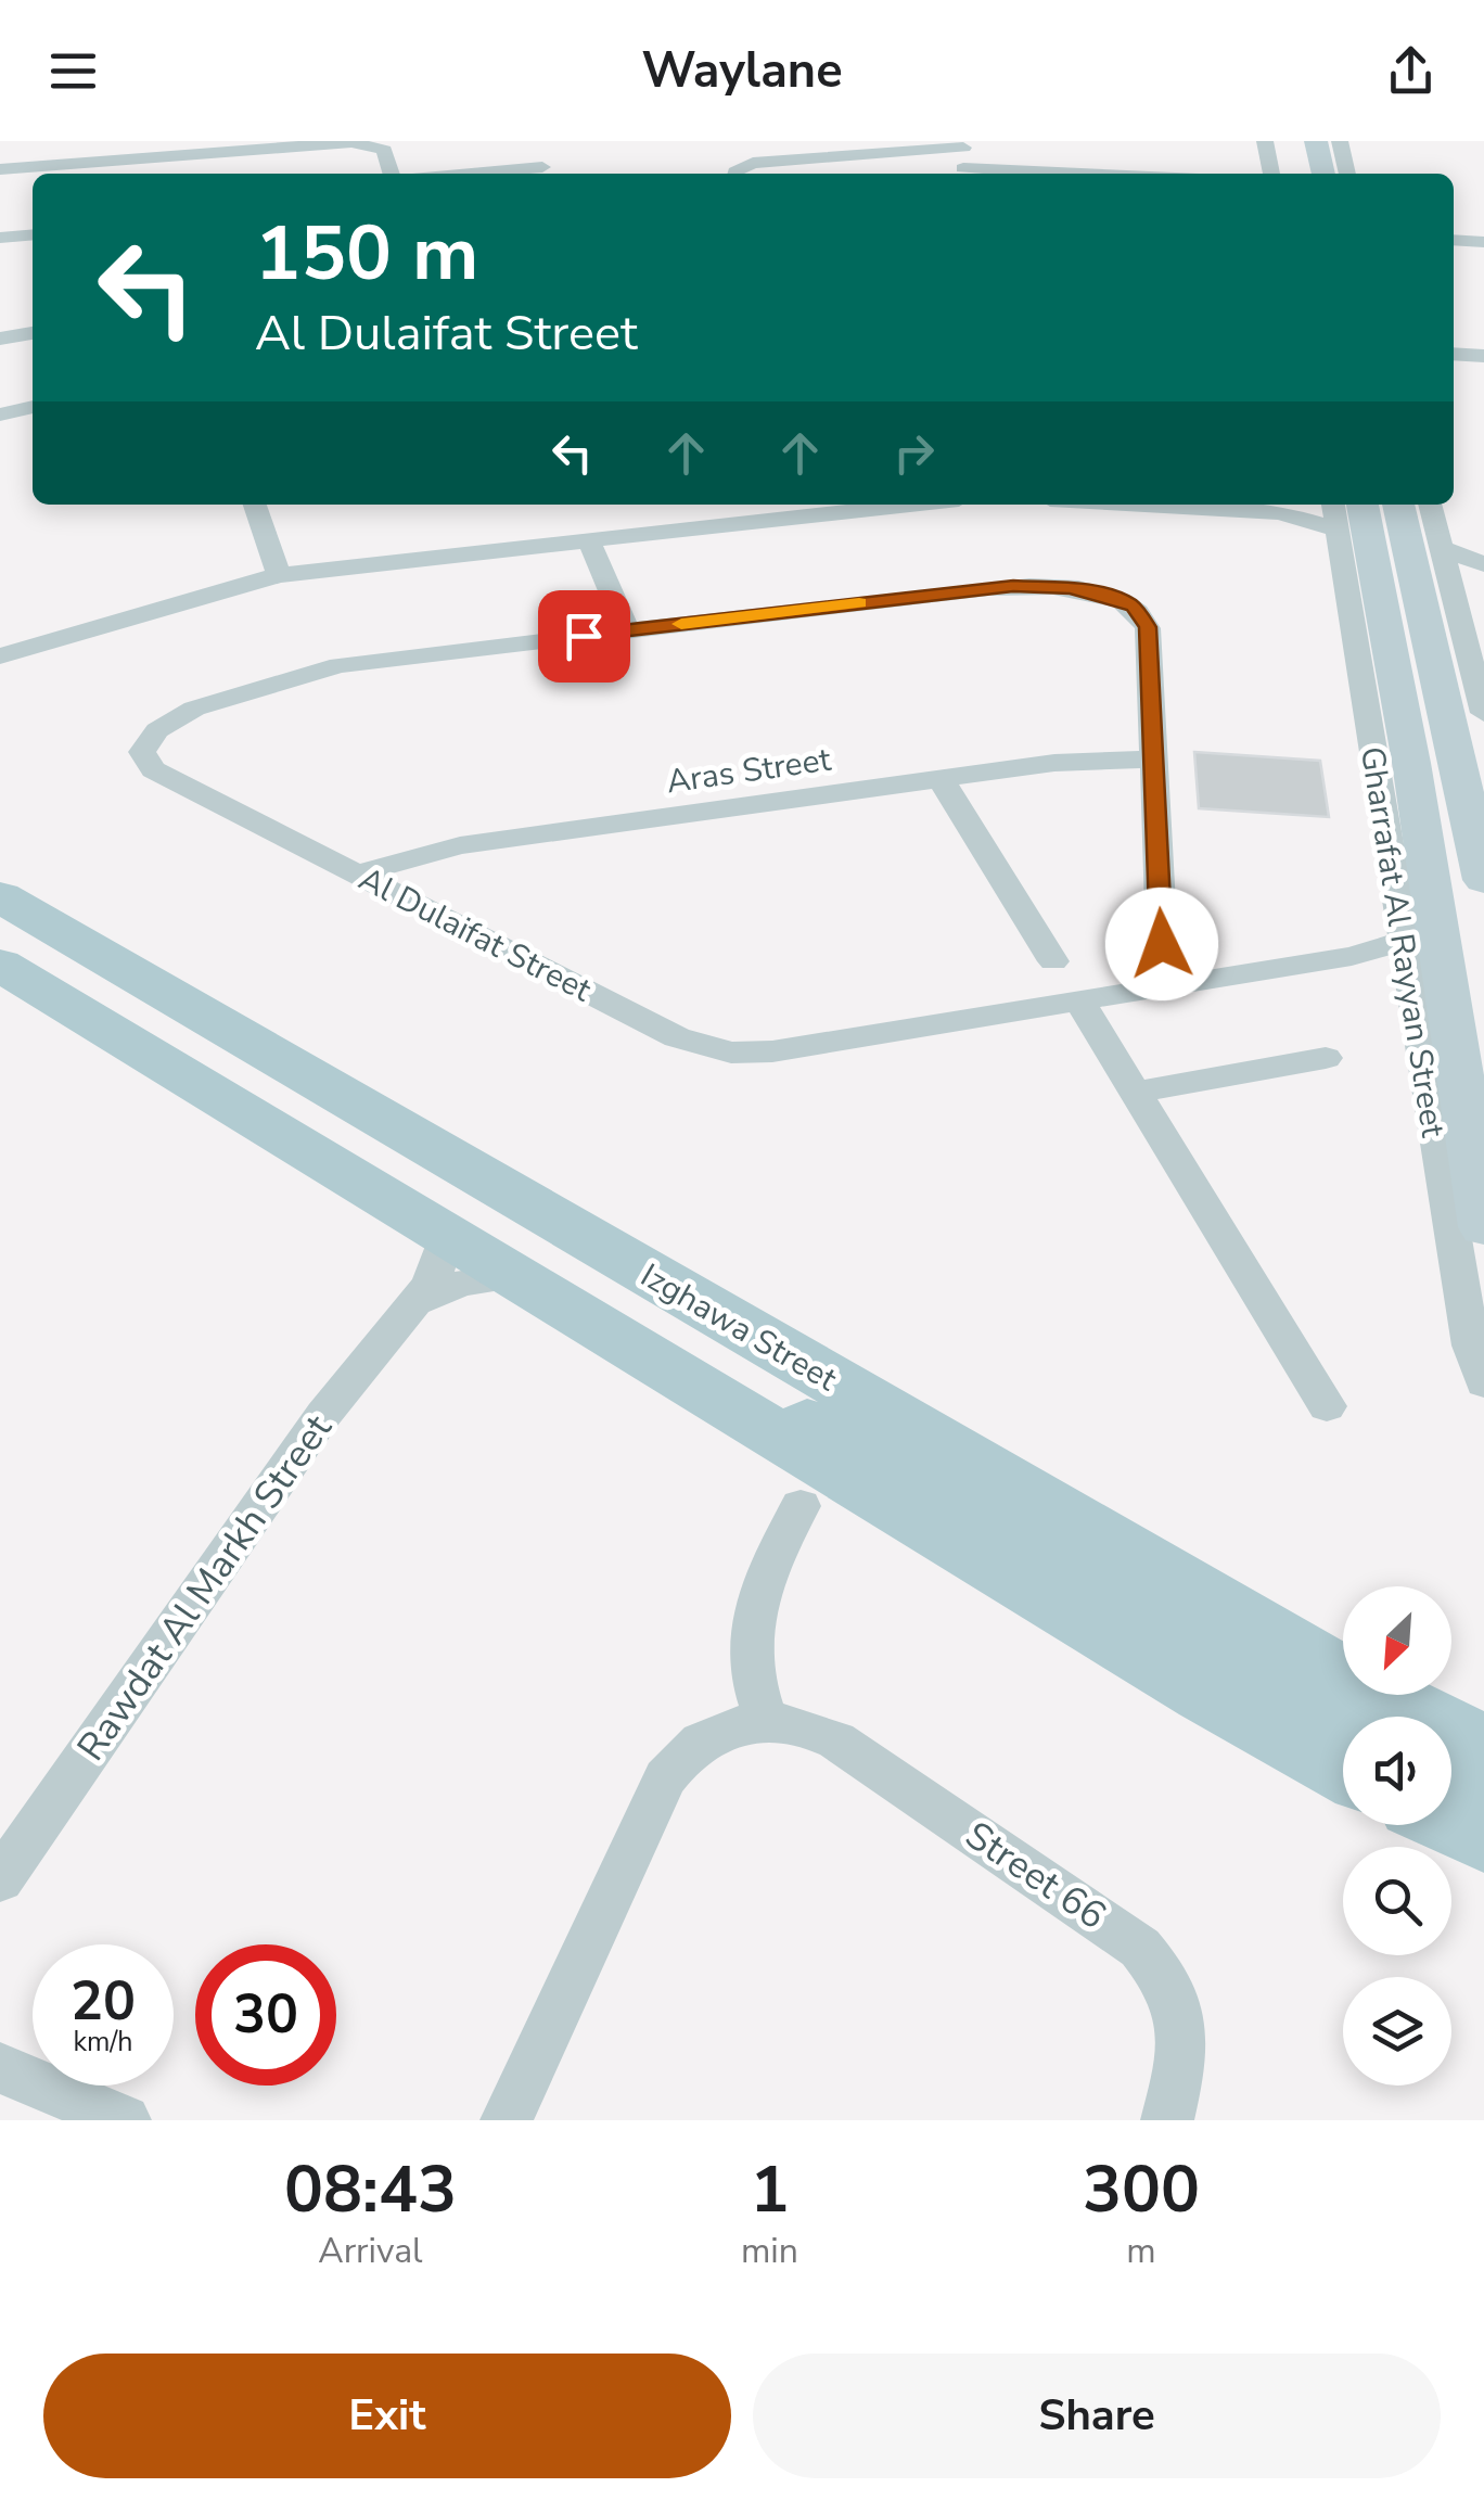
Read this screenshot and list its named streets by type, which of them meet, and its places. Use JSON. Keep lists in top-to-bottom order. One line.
{"streets":{"main road":["Gharrafat Al Rayyan Street","Izghawa Street"],"street":["Aras Street","Al Dulaifat Street","Rawdat Al Markh Street","Street 66"]},"crossings":[["Aras Street","Al Dulaifat Street"],["Al Dulaifat Street","Gharrafat Al Rayyan Street"]],"north":"bottom left","page":{"header":"Waylane","turn":["150 m","Al Dulaifat Street"],"speed":"20 km/h","limit":"30","eta":["08:43","Arrival","1","min","300","m"],"buttons":["Exit","Share"]}}
